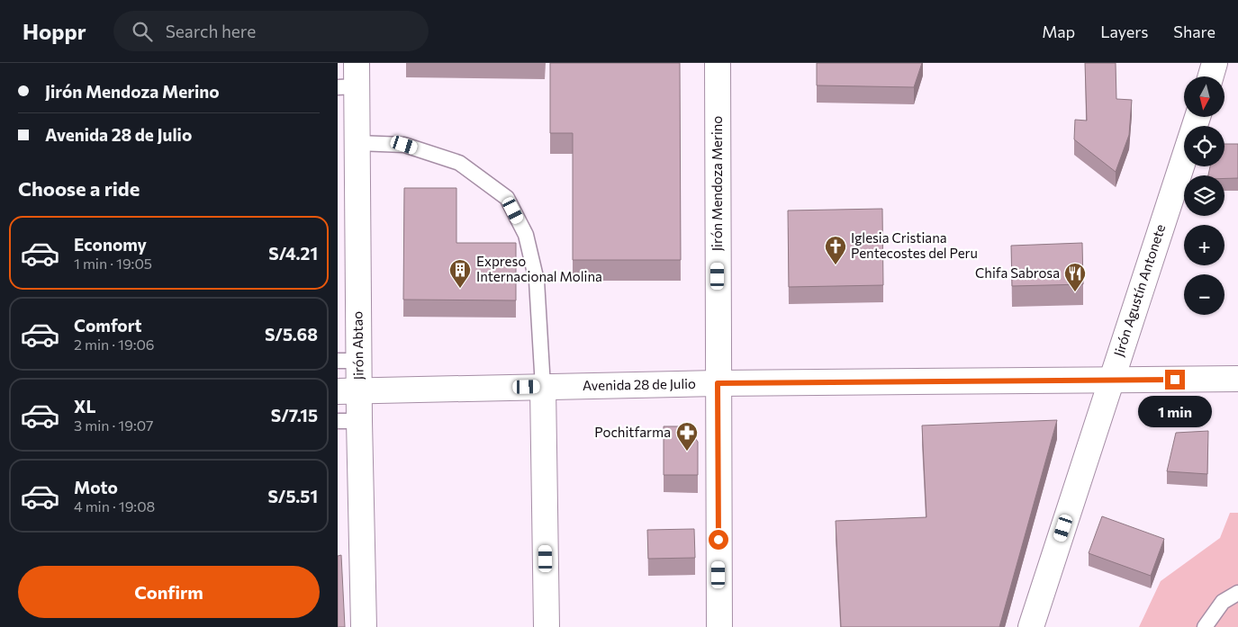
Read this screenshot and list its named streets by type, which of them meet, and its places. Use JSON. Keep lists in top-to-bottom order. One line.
{"streets":{"street":["Jirón Mendoza Merino","Jirón Agustín Antonete","Jirón Abtao","Avenida 28 de Julio"]},"crossings":[["Jirón Mendoza Merino","Avenida 28 de Julio"],["Jirón Agustín Antonete","Avenida 28 de Julio"],["Jirón Abtao","Avenida 28 de Julio"]],"places":{"church":["Iglesia Cristiana Pentecostes del Peru"],"building":["Expreso Internacional Molina"],"restaurant":["Chifa Sabrosa"],"pharmacy":["Pochitfarma"]},"north":"bottom","page":{"header":"Hoppr","search":"Search here","nav":["Map","Layers","Share"],"banner":["Jirón Mendoza Merino","Avenida 28 de Julio"],"map_buttons":["+","−"],"heading":"Choose a ride","list":[{"name":"Economy","note":"1 min · 19:05","value":"S/4.21"},{"name":"Comfort","note":"2 min · 19:06","value":"S/5.68"},{"name":"XL","note":"3 min · 19:07","value":"S/7.15"},{"name":"Moto","note":"4 min · 19:08","value":"S/5.51"}],"bubble":"1 min","buttons":"Confirm"}}
